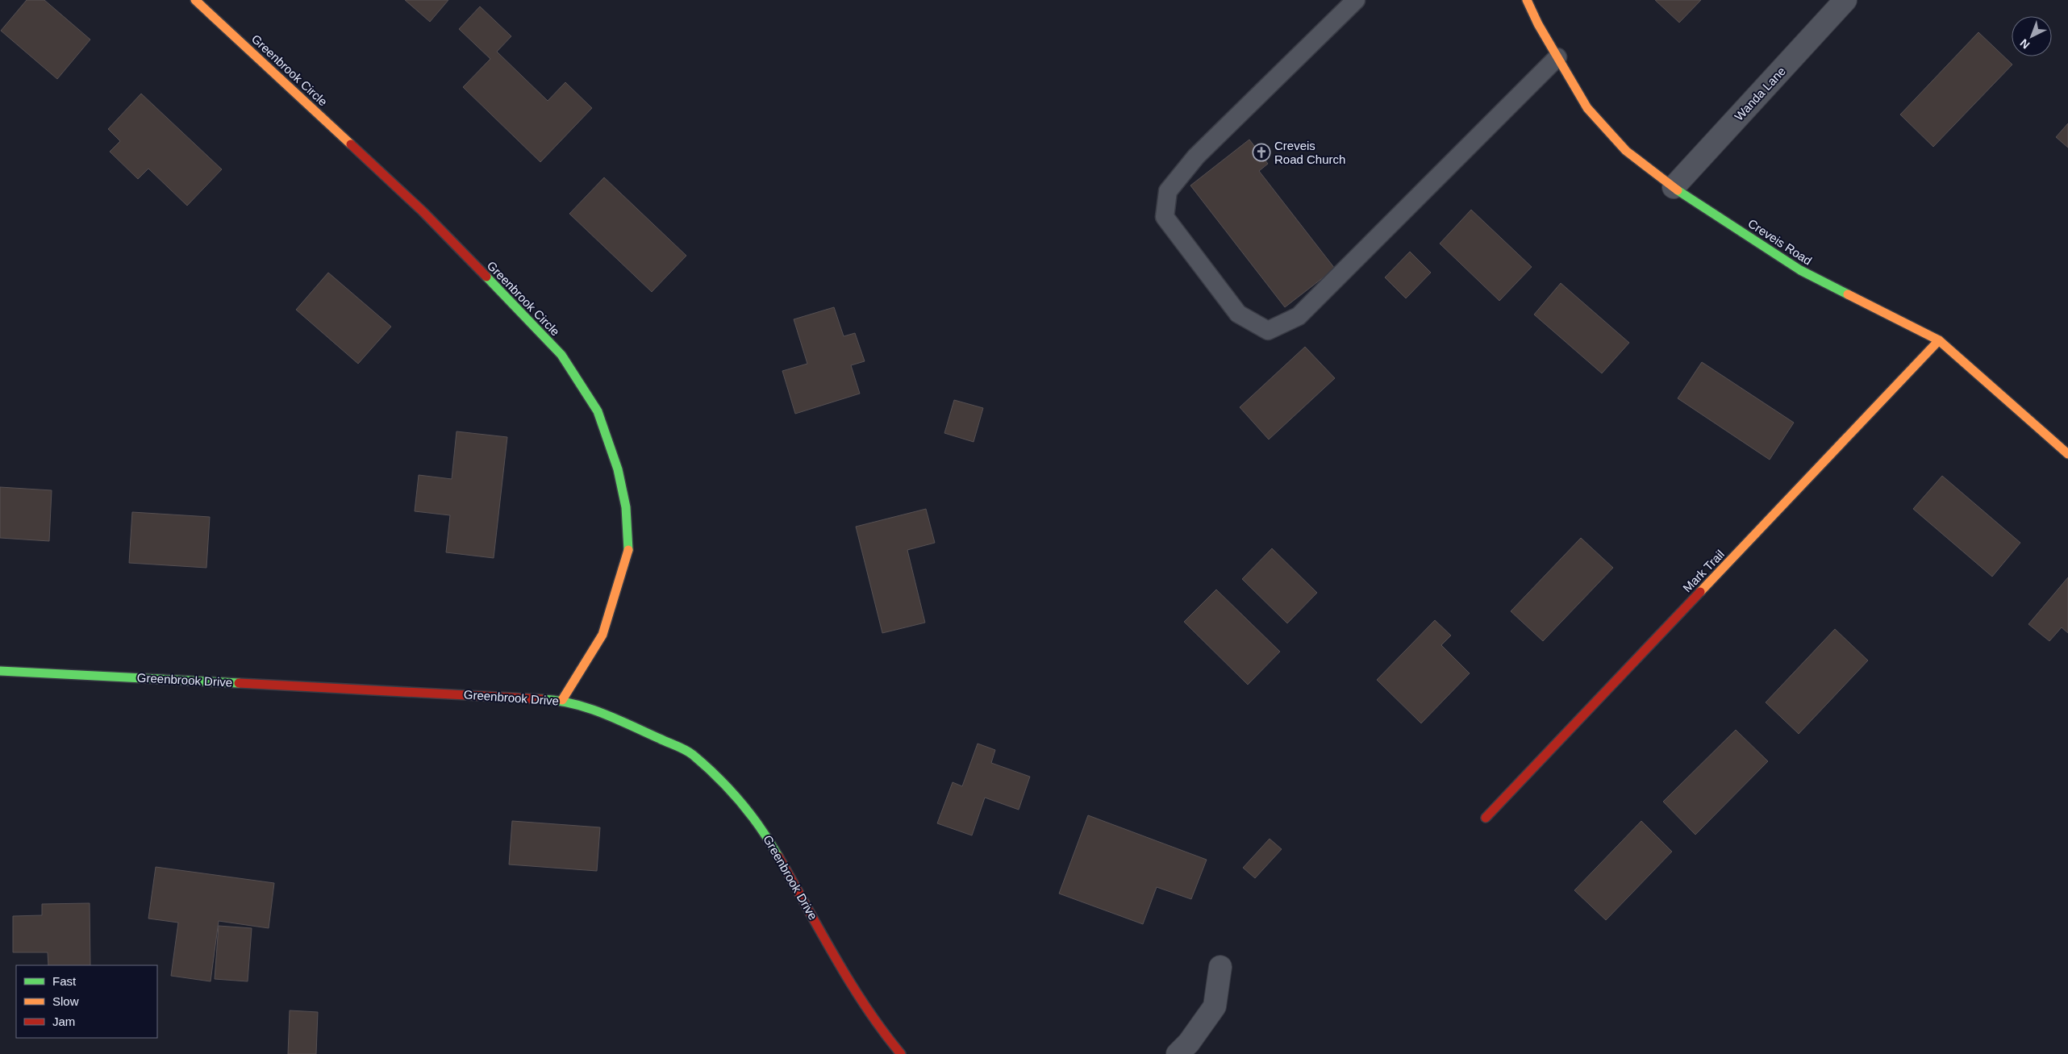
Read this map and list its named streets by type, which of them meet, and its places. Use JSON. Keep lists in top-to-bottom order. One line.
{"streets":{"street":["Greenbrook Circle","Wanda Lane","Creveis Road","Mark Trail","Greenbrook Drive"]},"crossings":[["Greenbrook Circle","Greenbrook Drive"],["Wanda Lane","Creveis Road"],["Creveis Road","Mark Trail"]],"places":{"church":["Creveis Road Church"]},"legend":["Fast","Slow","Jam"],"north":"bottom left"}
